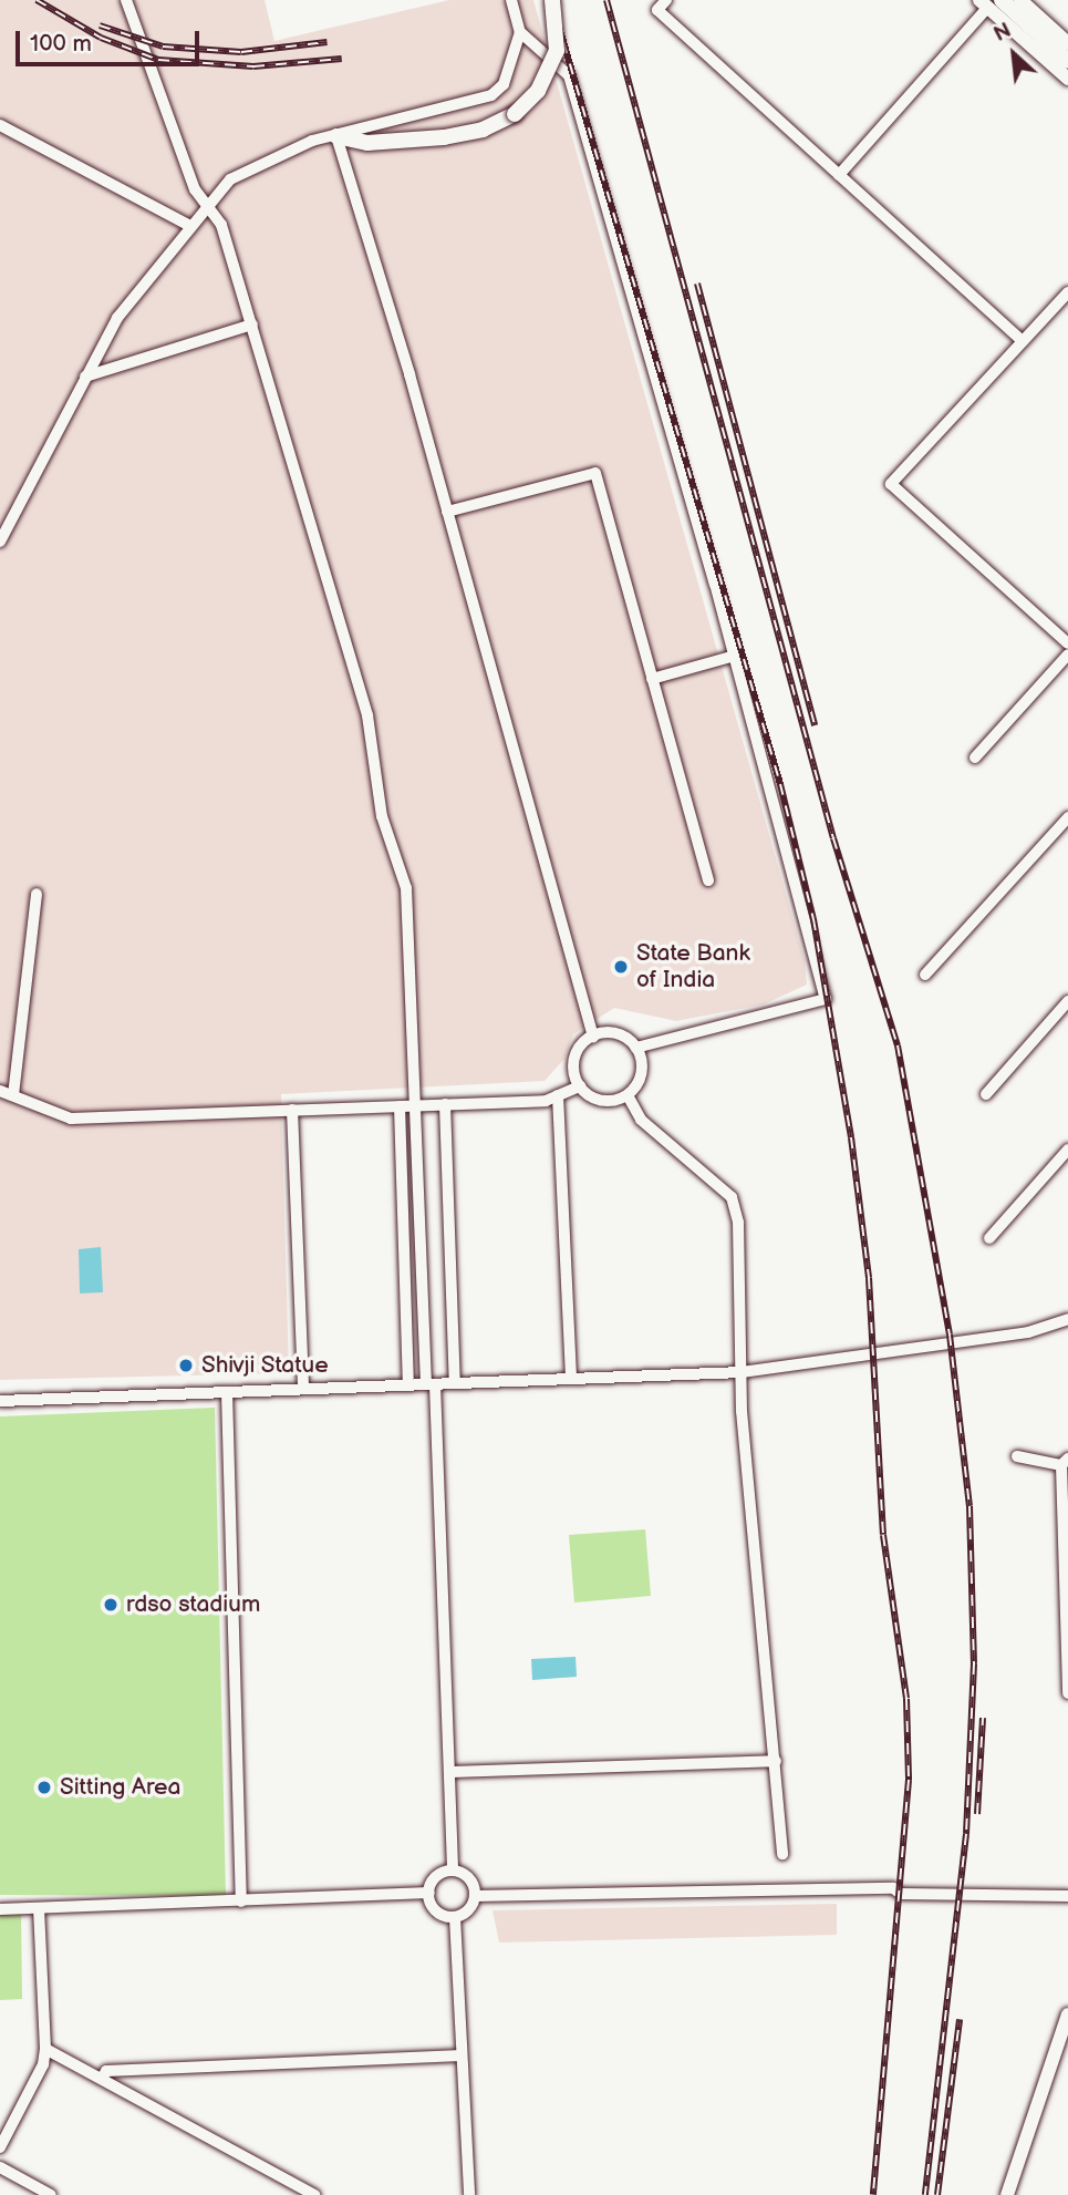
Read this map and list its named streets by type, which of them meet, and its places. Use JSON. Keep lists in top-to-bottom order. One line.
{"places":["State Bank of India","Shivji Statue","rdso stadium","Sitting Area"],"scale_bar":"100 m","north":"top left"}
